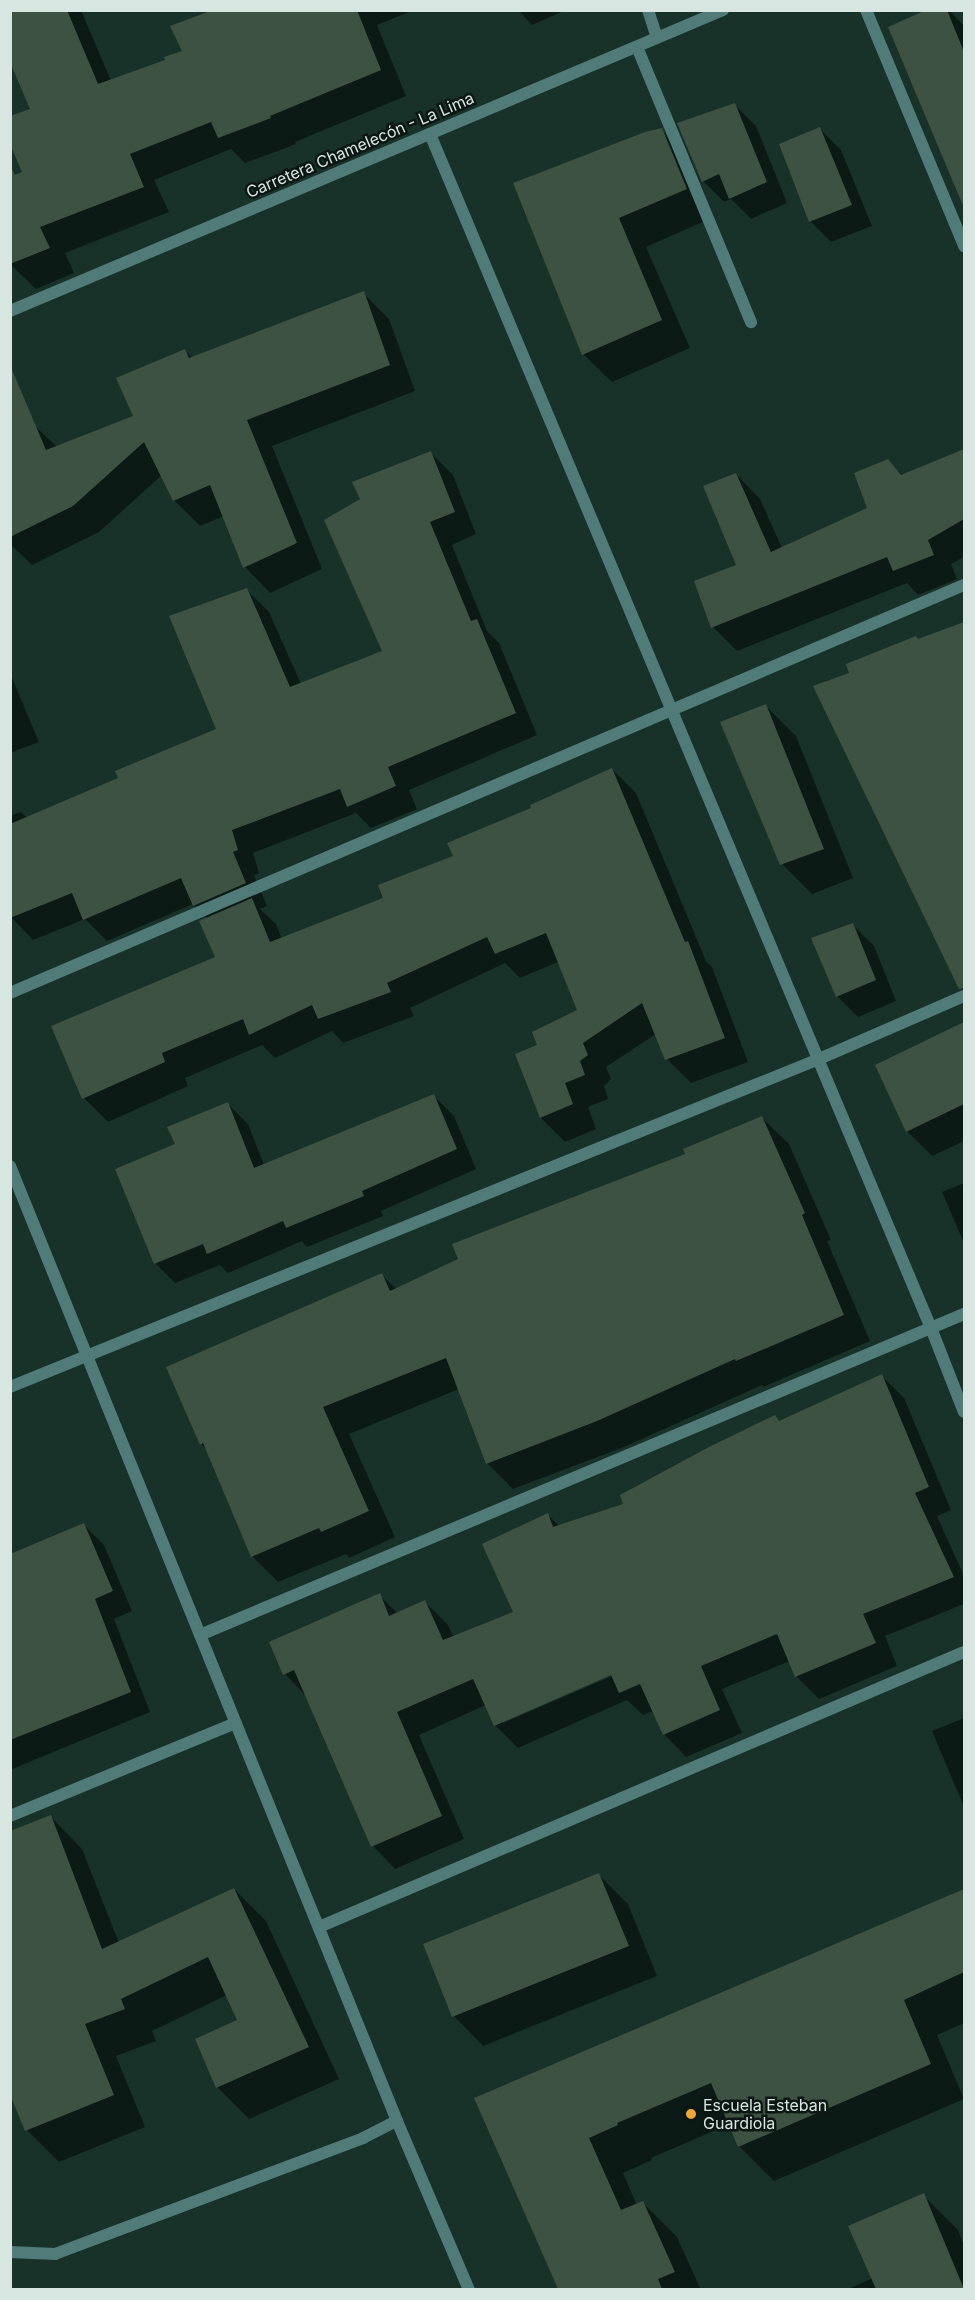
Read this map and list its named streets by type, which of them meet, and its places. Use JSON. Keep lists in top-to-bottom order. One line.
{"streets":{"street":["Carretera Chamelecón - La Lima"]},"places":["Escuela Esteban Guardiola"]}
